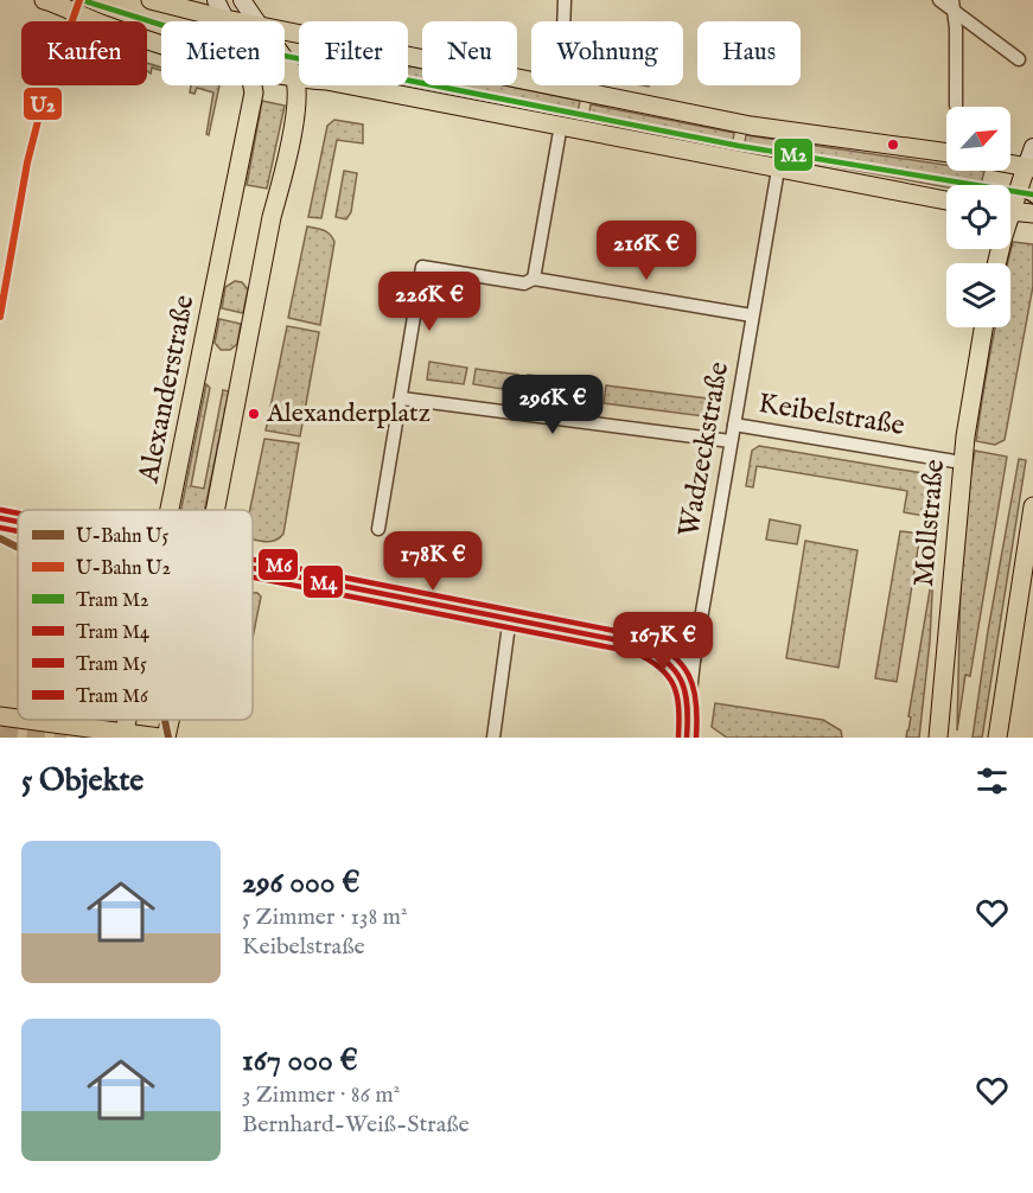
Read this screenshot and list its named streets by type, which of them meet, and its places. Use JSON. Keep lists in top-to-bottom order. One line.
{"streets":{"main road":["Alexanderstraße","Mollstraße"],"street":["Keibelstraße","Wadzeckstraße"]},"crossings":[["Keibelstraße","Wadzeckstraße"],["Keibelstraße","Mollstraße"]],"places":["Alexanderplatz"],"lines":["metro line U2","tram line M2","tram line M6","tram line M4","tram line M5","metro line U5"],"legend":["U-Bahn U5","U-Bahn U2","Tram M2","Tram M4","Tram M5","Tram M6"],"north":"top right","page":{"chip":["Kaufen","Mieten","Filter","Neu","Wohnung","Haus"],"price":["216K €","226K €","296K €","178K €","167K €"],"heading":"5 Objekte","list":[{"name":"296 000 €","note":"5 Zimmer · 138 m² · Keibelstraße"},{"name":"167 000 €","note":"3 Zimmer · 86 m² · Bernhard-Weiß-Straße"}]}}
